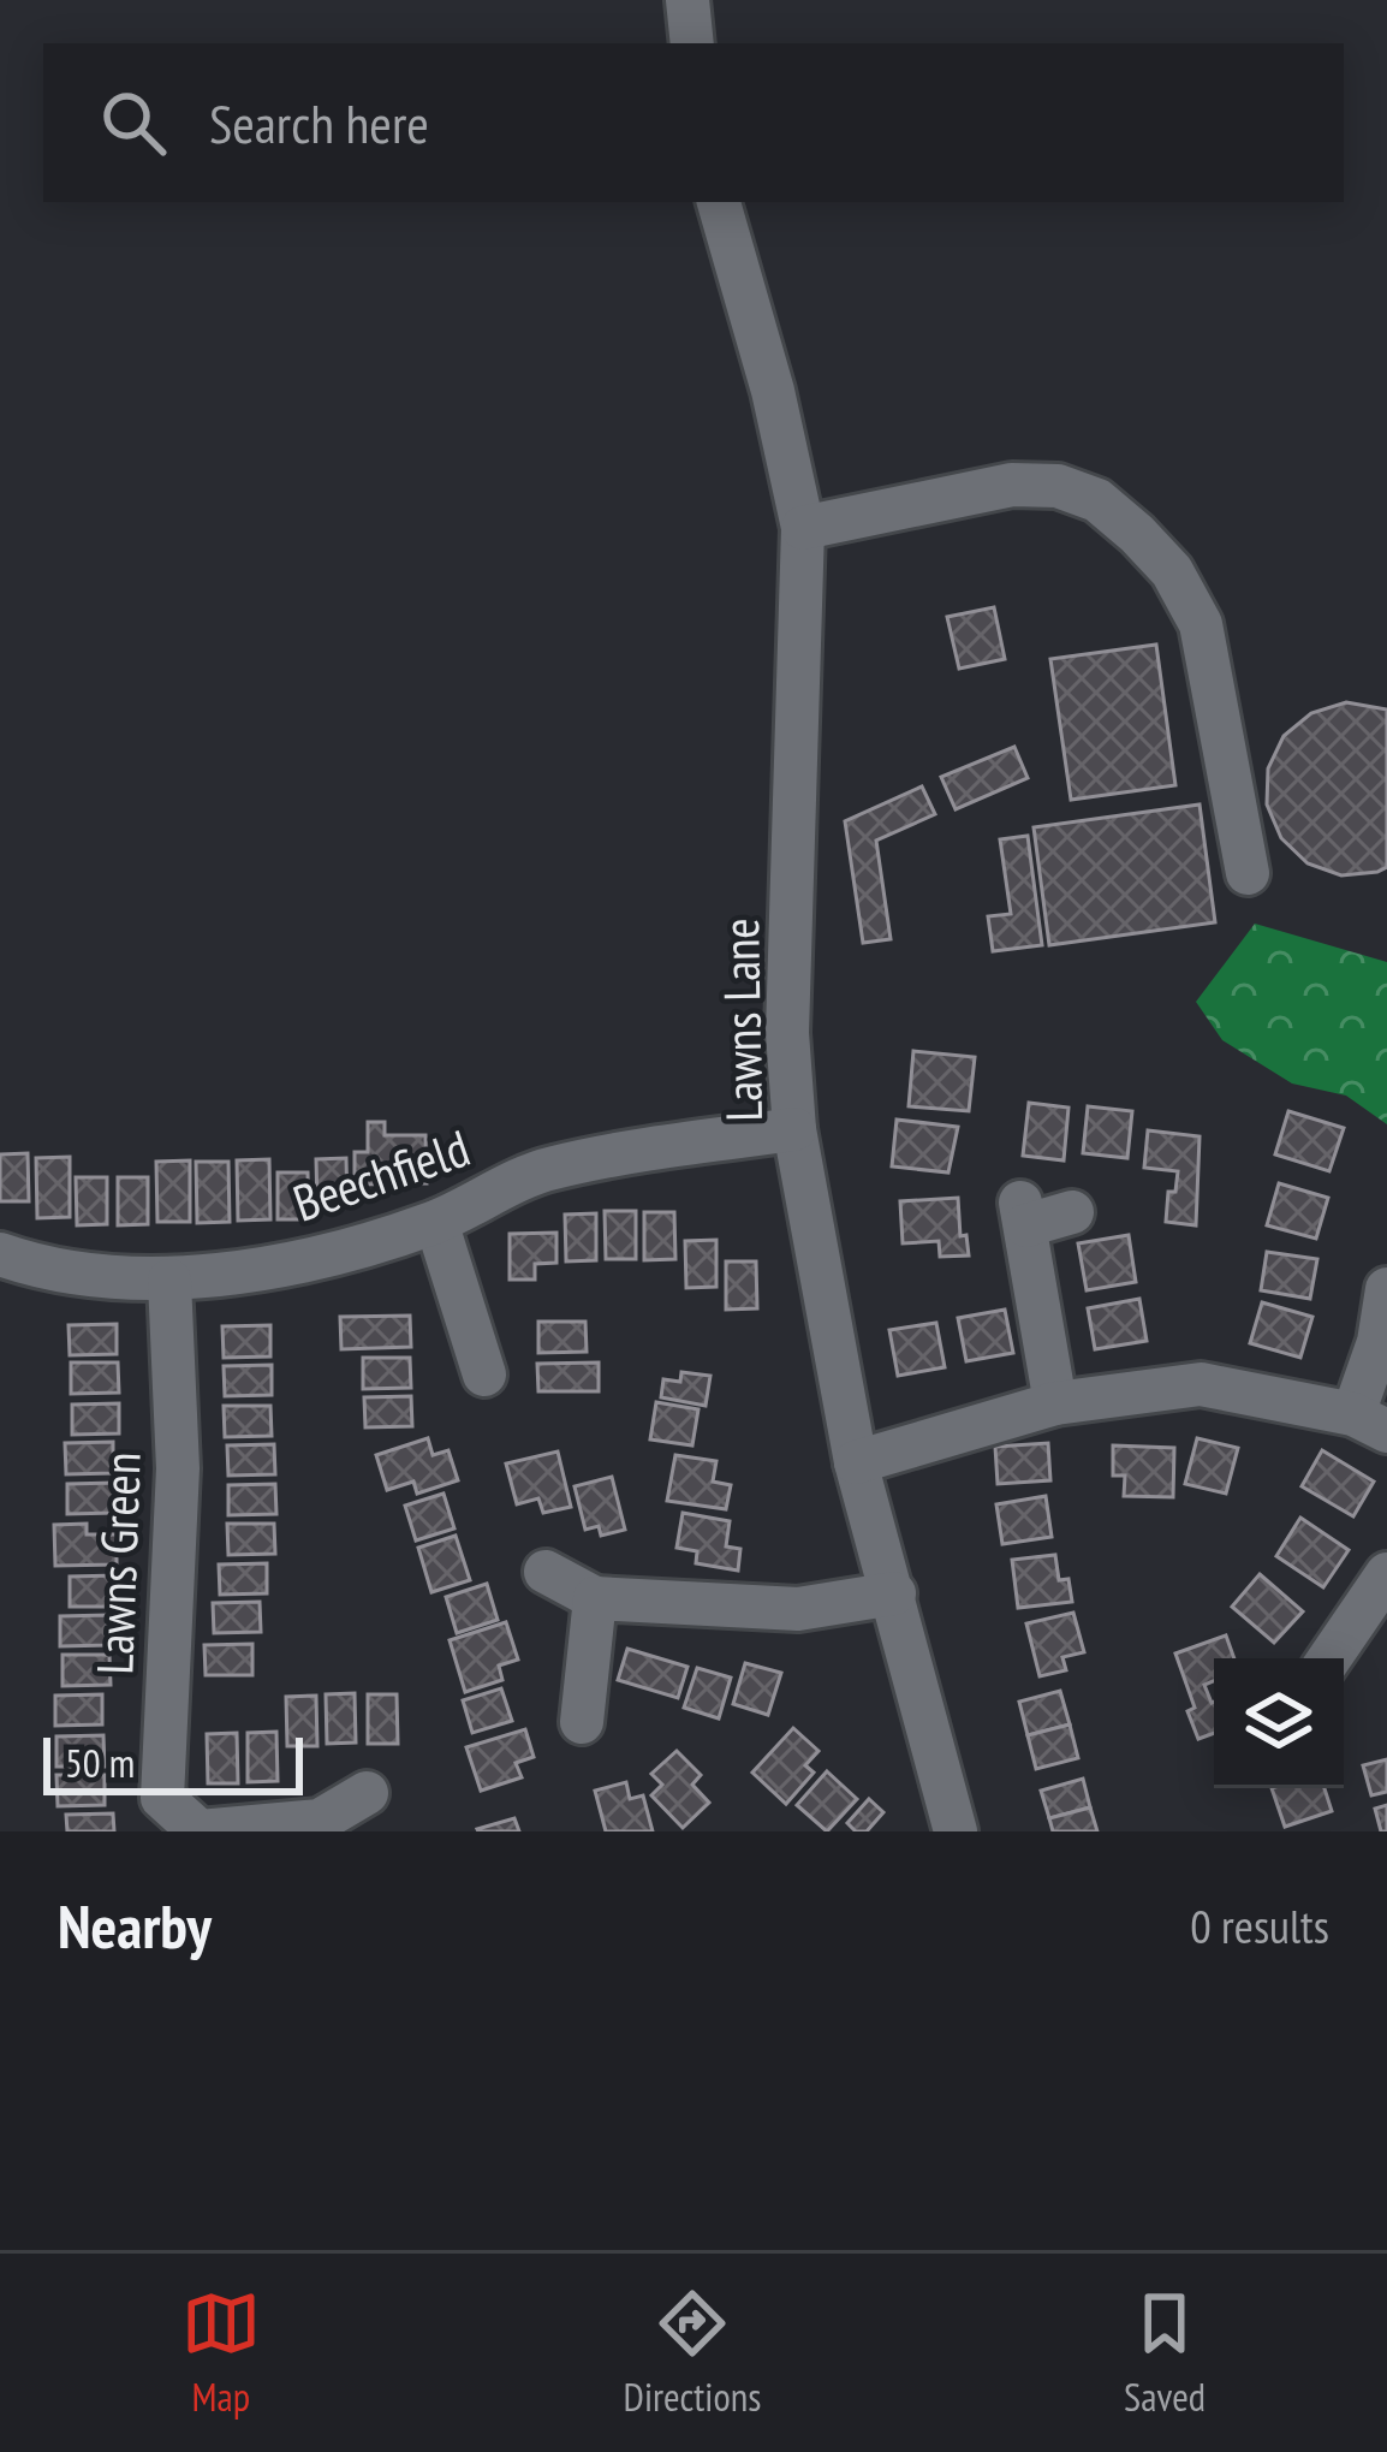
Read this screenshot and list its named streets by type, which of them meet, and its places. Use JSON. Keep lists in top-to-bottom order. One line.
{"streets":{"street":["Lawns Lane","Beechfield","Lawns Green"]},"crossings":[["Lawns Lane","Beechfield"],["Beechfield","Lawns Green"]],"scale_bar":"50 m","page":{"search":"Search here","scale":"50 m","heading":["Nearby","0 results"],"nav":["Map","Directions","Saved"]}}
